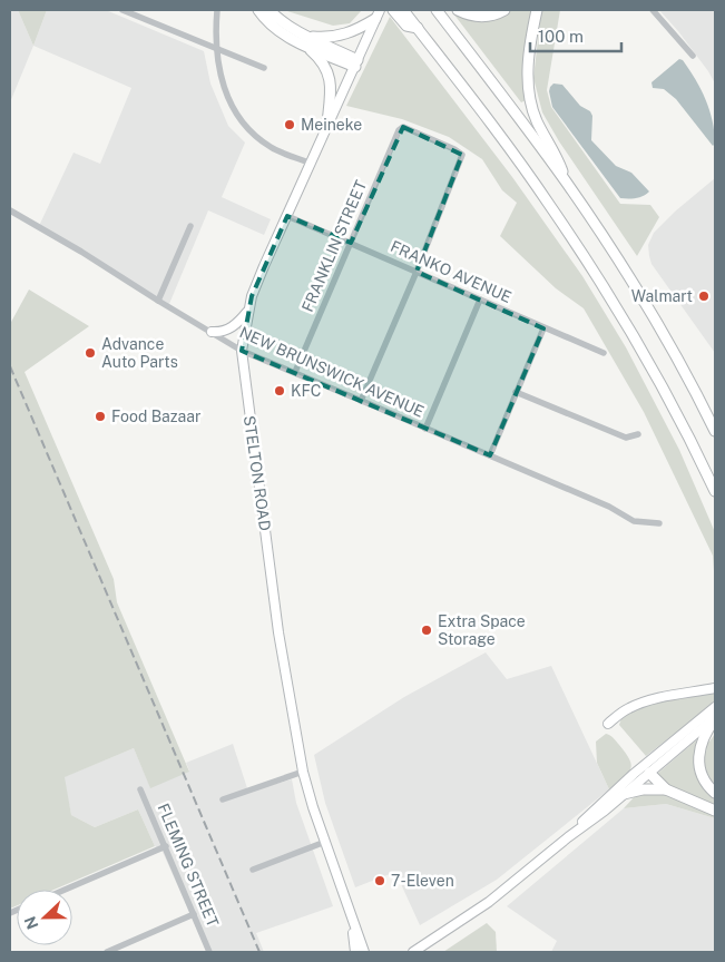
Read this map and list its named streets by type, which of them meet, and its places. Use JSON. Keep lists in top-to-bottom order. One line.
{"streets":{"main road":["STELTON ROAD"],"street":["FRANKLIN STREET","FRANKO AVENUE","NEW BRUNSWICK AVENUE","FLEMING STREET"]},"crossings":[["FRANKLIN STREET","FRANKO AVENUE"],["FRANKLIN STREET","NEW BRUNSWICK AVENUE"],["FRANKO AVENUE","STELTON ROAD"],["NEW BRUNSWICK AVENUE","STELTON ROAD"]],"places":["Meineke","Walmart","Advance Auto Parts","KFC","Food Bazaar","Extra Space Storage","7-Eleven"],"scale_bar":"100 m","north":"left"}
